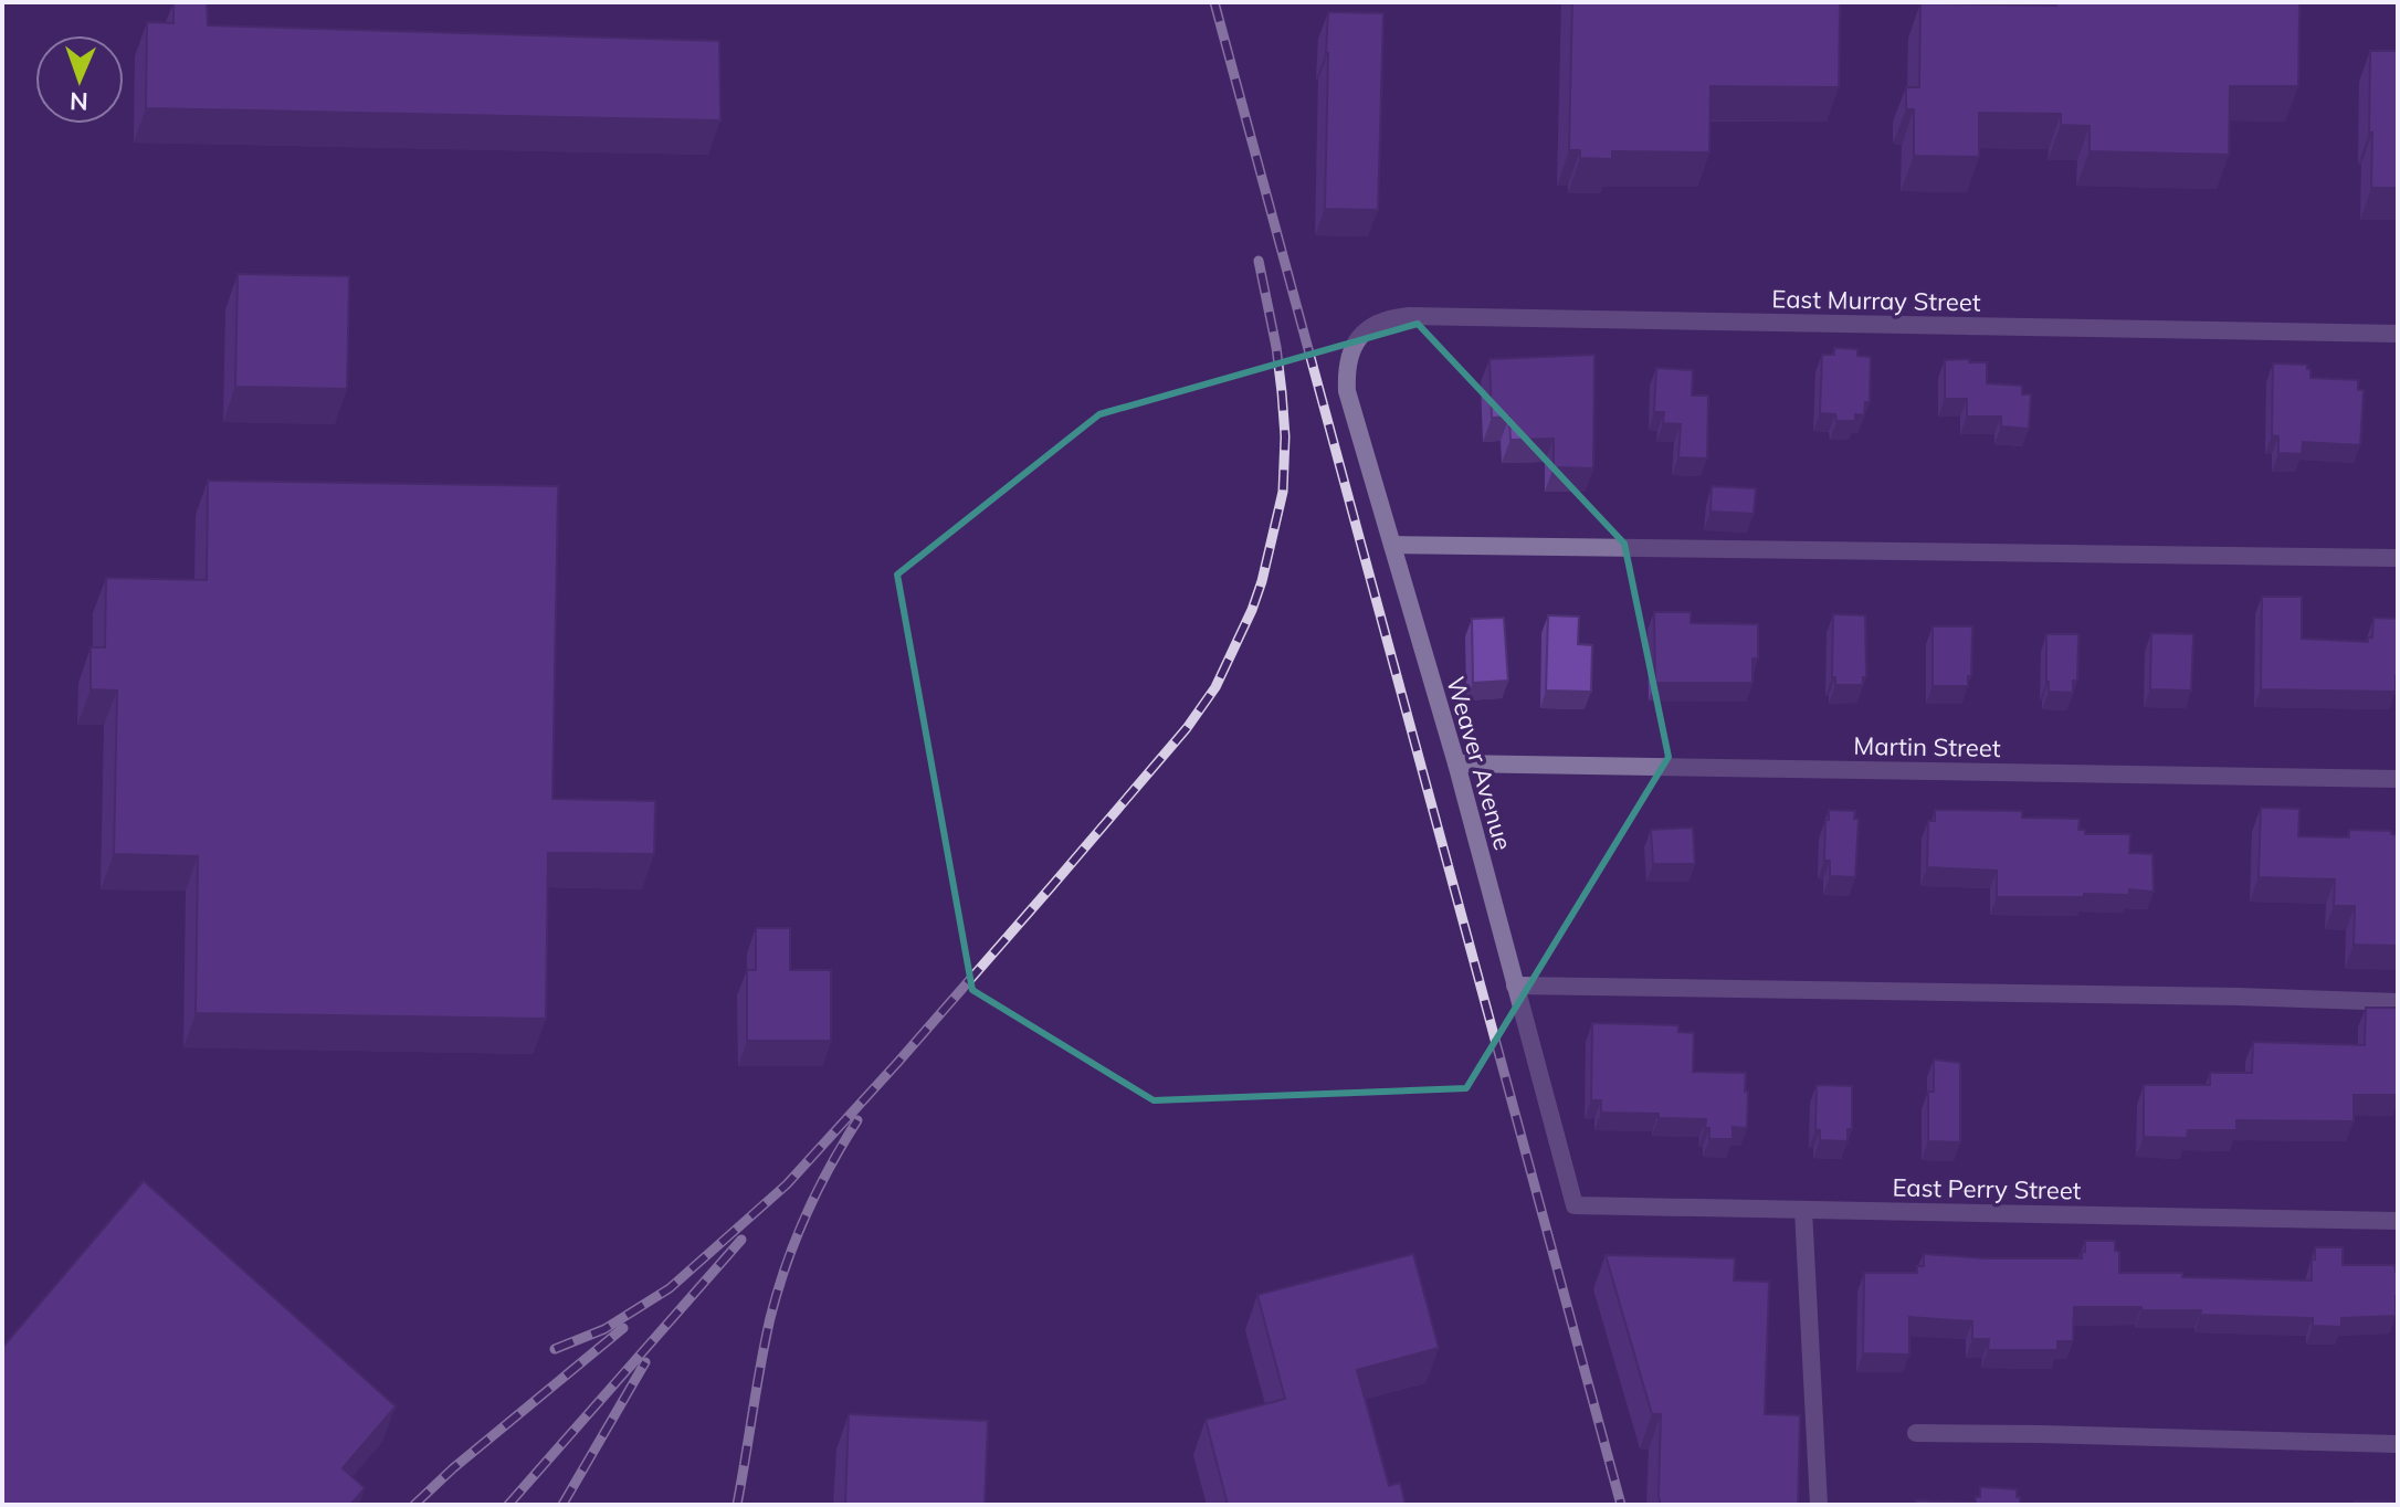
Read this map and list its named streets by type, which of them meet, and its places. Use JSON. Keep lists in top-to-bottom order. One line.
{"streets":{"street":["East Murray Street","Martin Street","Weaver Avenue","East Perry Street"]},"crossings":[["East Murray Street","Weaver Avenue"],["Martin Street","Weaver Avenue"],["Weaver Avenue","East Perry Street"]],"north":"bottom"}
